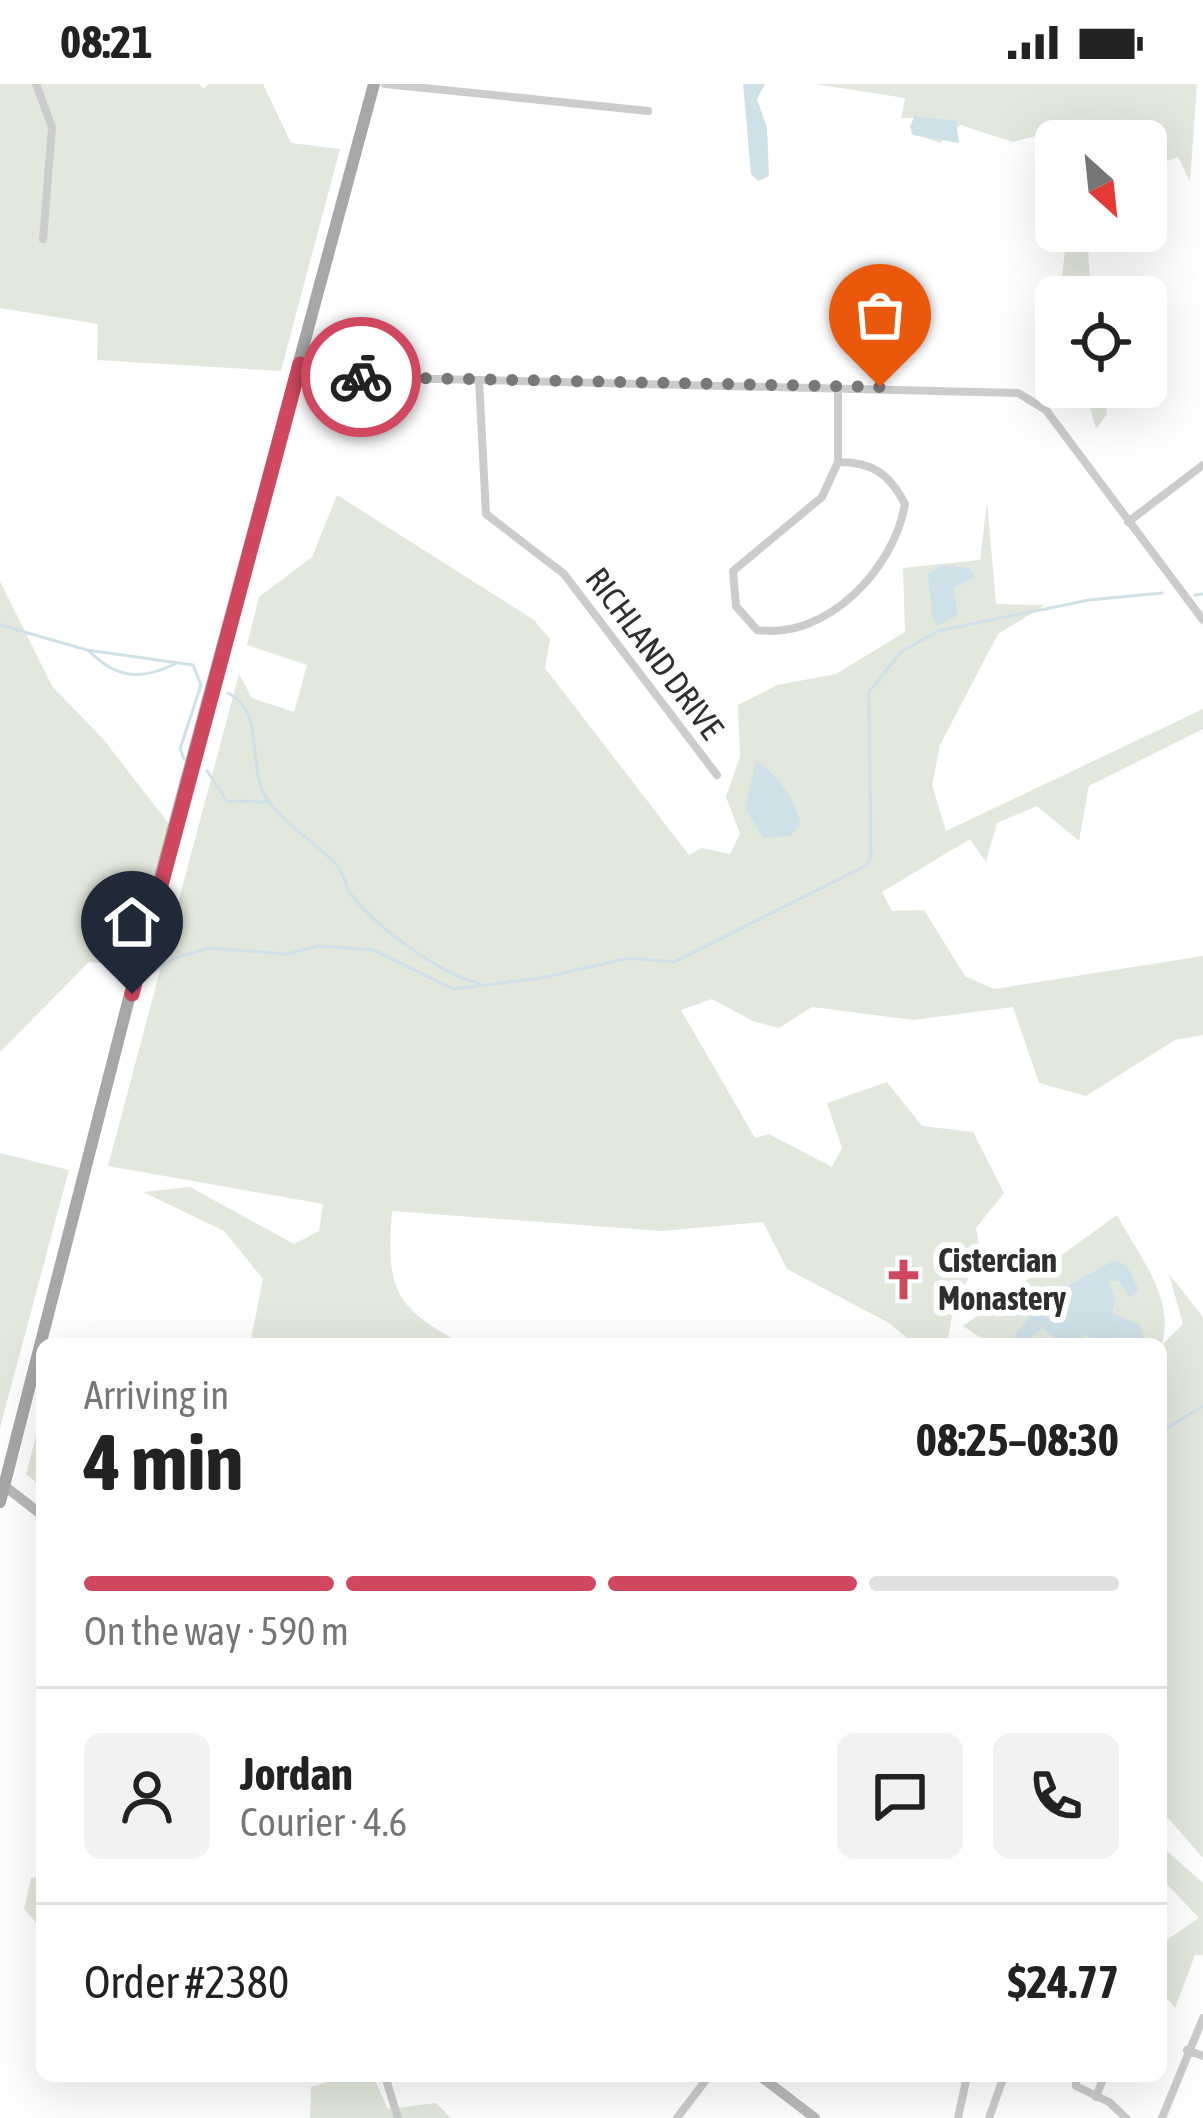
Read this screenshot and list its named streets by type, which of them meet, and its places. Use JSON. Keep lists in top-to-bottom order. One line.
{"streets":{"street":["RICHLAND DRIVE"]},"places":{"church":["Cistercian Monastery"]},"north":"bottom right","page":{"status":"08:21","heading":["4 min","Arriving in","08:25–08:30"],"panel":["Jordan","Courier · 4.6","Order #2380","$24.77"],"bar":"On the way · 590 m"}}
